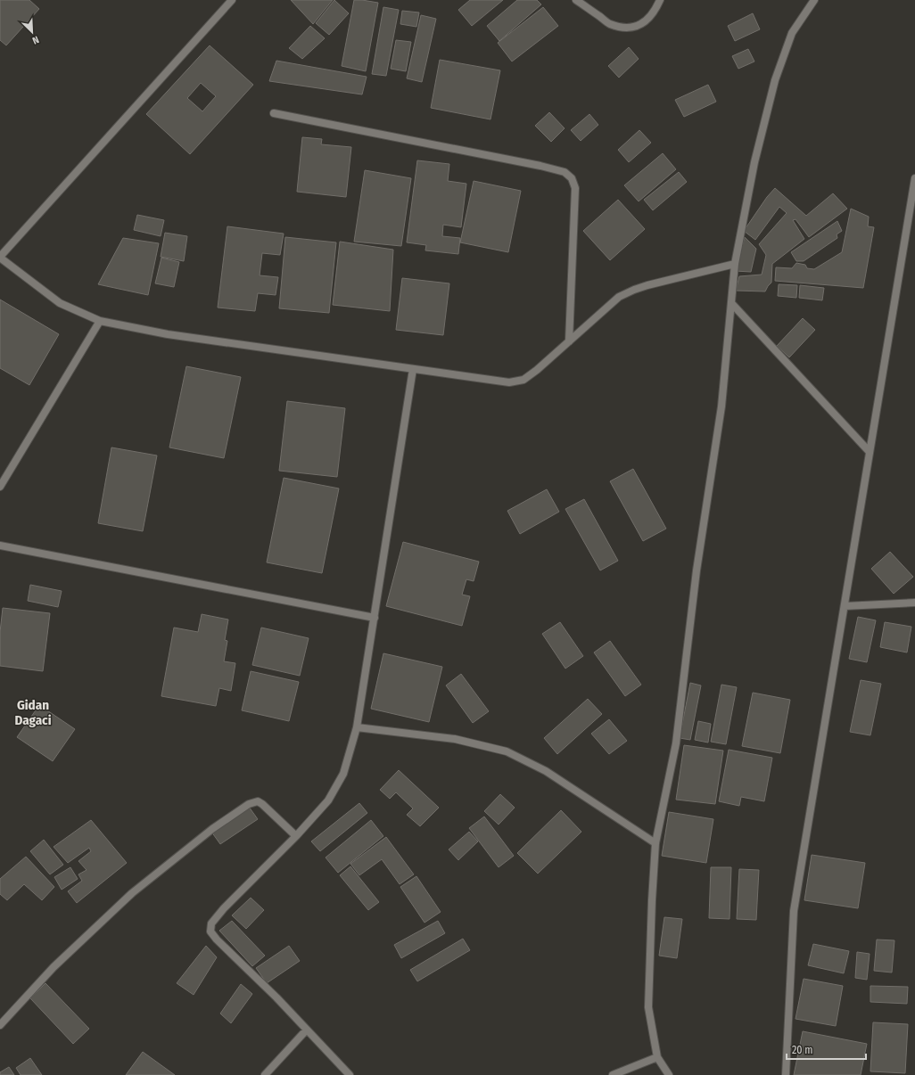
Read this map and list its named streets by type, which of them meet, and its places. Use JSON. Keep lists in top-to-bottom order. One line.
{"districts":["Gidan Dagaci"],"scale_bar":"20 m","north":"bottom right"}
